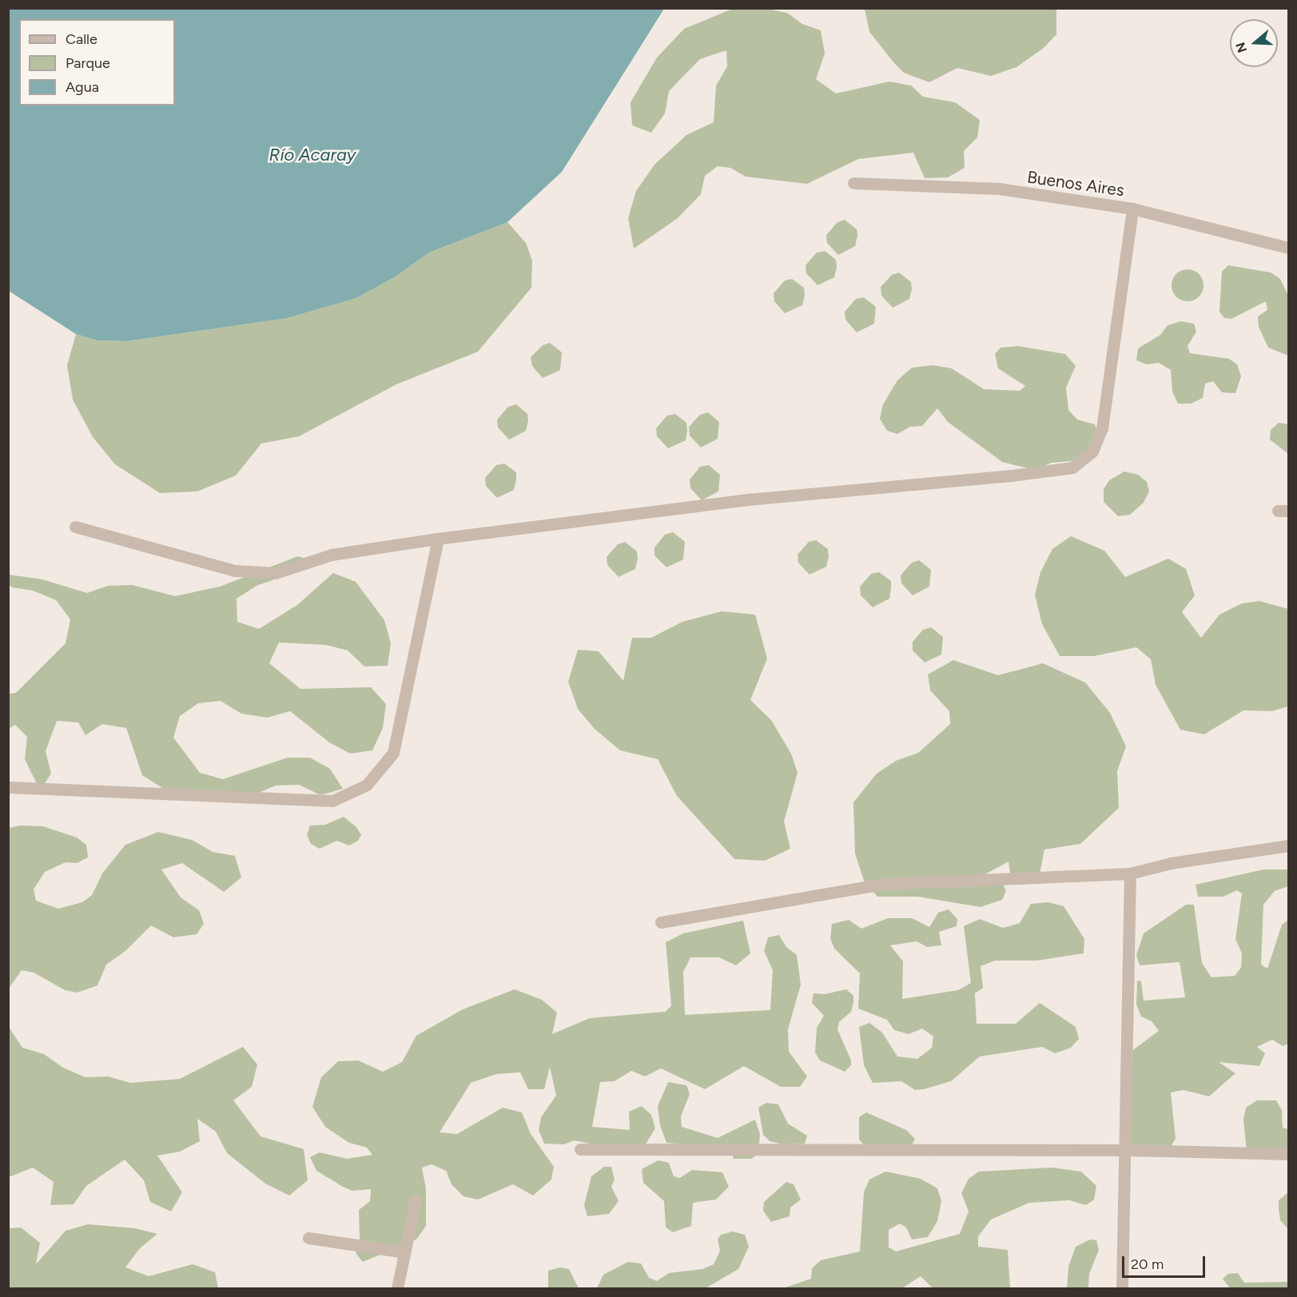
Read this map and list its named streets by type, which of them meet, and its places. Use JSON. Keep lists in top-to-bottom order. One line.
{"streets":{"street":["Buenos Aires"]},"water":["Río Acaray"],"legend":["Calle","Parque","Agua"],"scale_bar":"20 m","north":"left"}
